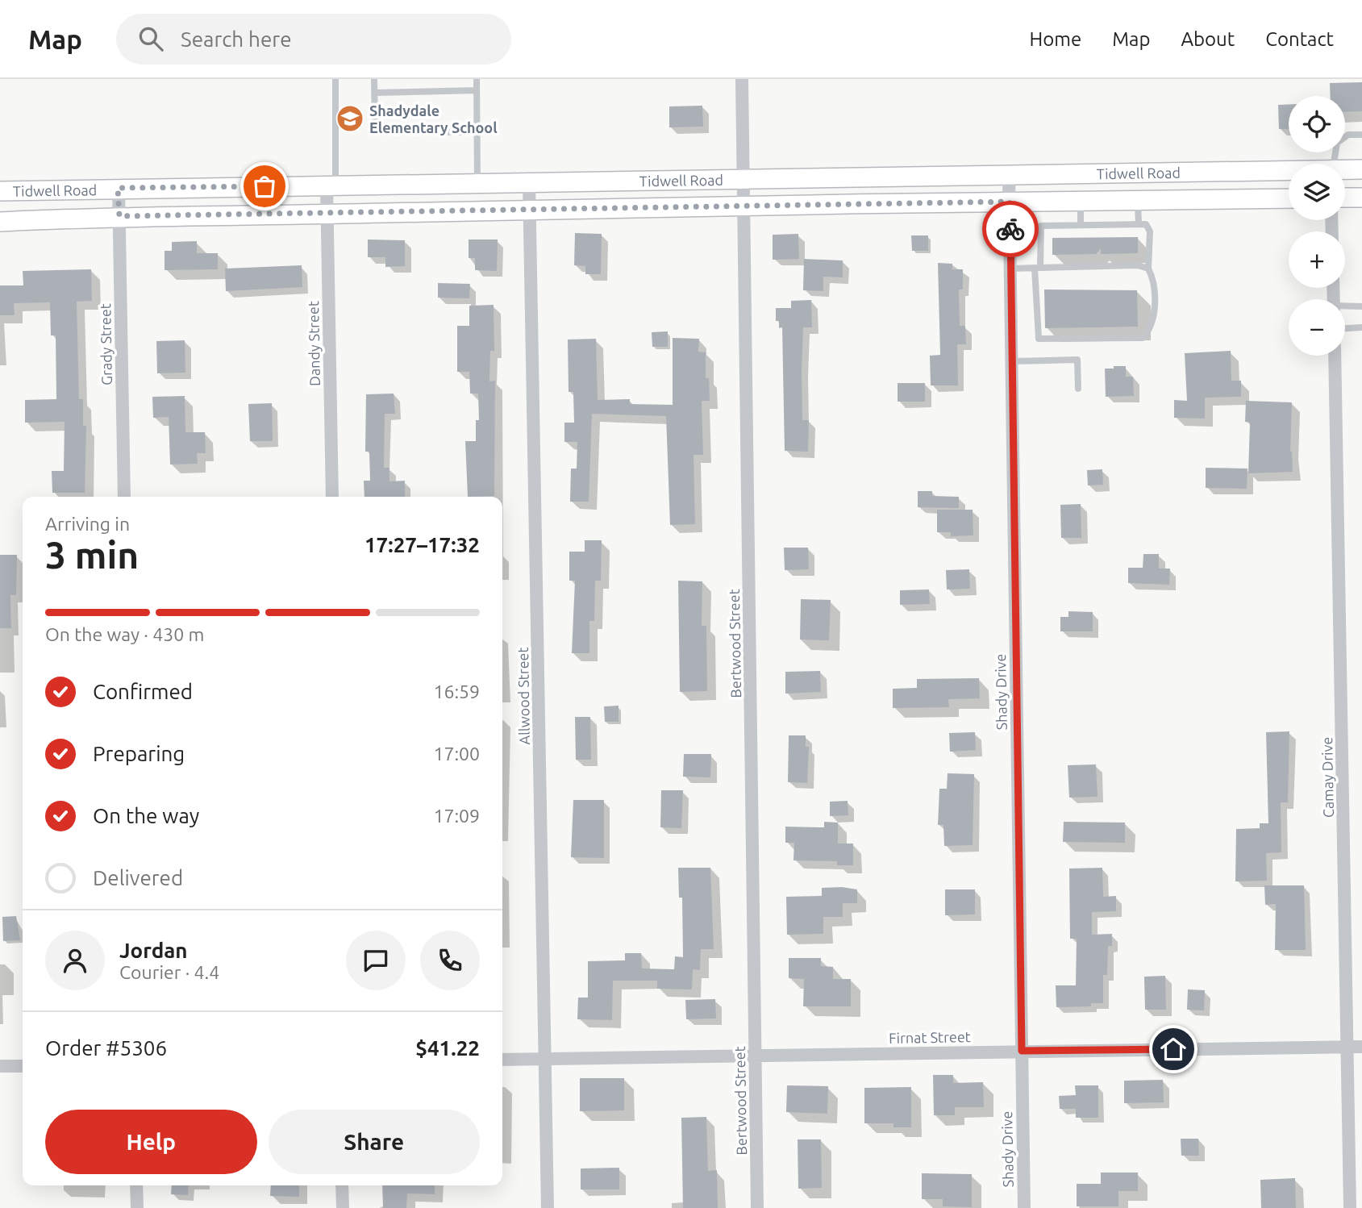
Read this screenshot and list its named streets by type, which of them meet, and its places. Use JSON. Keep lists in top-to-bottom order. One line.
{"streets":{"main road":["Tidwell Road"],"street":["Dandy Street","Grady Street","Bertwood Street","Shady Drive","Allwood Street","Camay Drive","Firnat Street"]},"crossings":[["Tidwell Road","Dandy Street"],["Tidwell Road","Grady Street"],["Tidwell Road","Bertwood Street"],["Tidwell Road","Shady Drive"],["Tidwell Road","Allwood Street"],["Bertwood Street","Firnat Street"],["Shady Drive","Firnat Street"],["Allwood Street","Firnat Street"],["Camay Drive","Firnat Street"]],"places":{"school or university":["Shadydale Elementary School"]},"page":{"header":"Map","search":"Search here","nav":["Home","Map","About","Contact"],"map_buttons":["+","−"],"heading":["3 min","Arriving in","17:27–17:32"],"panel":["Jordan","Courier · 4.4","Order #5306","$41.22"],"bar":"On the way · 430 m","list":[["Confirmed","16:59"],["Preparing","17:00"],["On the way","17:09"],"Delivered"],"buttons":["Help","Share"]}}
